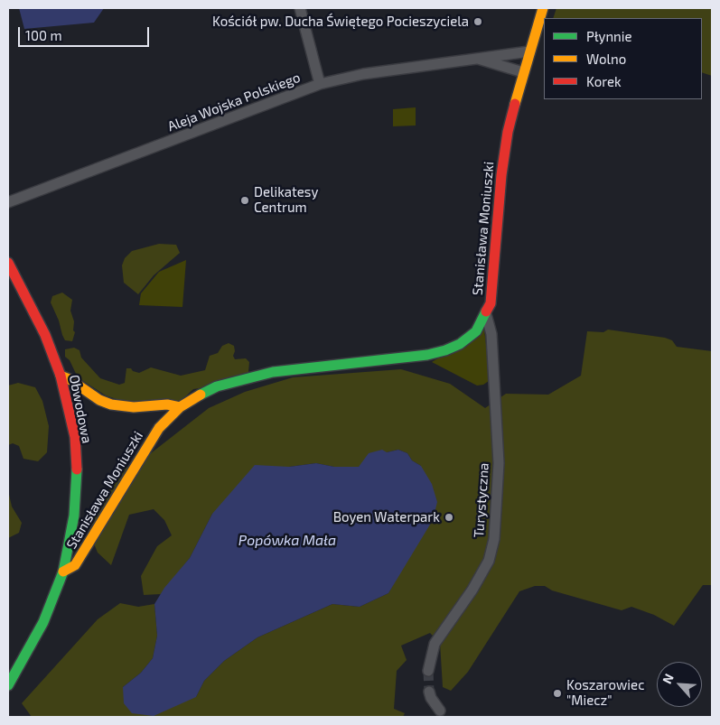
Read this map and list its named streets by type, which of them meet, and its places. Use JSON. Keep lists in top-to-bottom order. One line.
{"streets":{"street":["Aleja Wojska Polskiego","Stanisława Moniuszki","Obwodowa","Turystyczna"]},"crossings":[["Aleja Wojska Polskiego","Stanisława Moniuszki"],["Stanisława Moniuszki","Obwodowa"],["Stanisława Moniuszki","Turystyczna"]],"water":["Popówka Mała"],"places":["Kościół pw. Ducha Świętego Pocieszyciela","Delikatesy Centrum","Boyen Waterpark","Koszarowiec \"Miecz\""],"legend":["Płynnie","Wolno","Korek"],"scale_bar":"100 m","north":"top left"}
